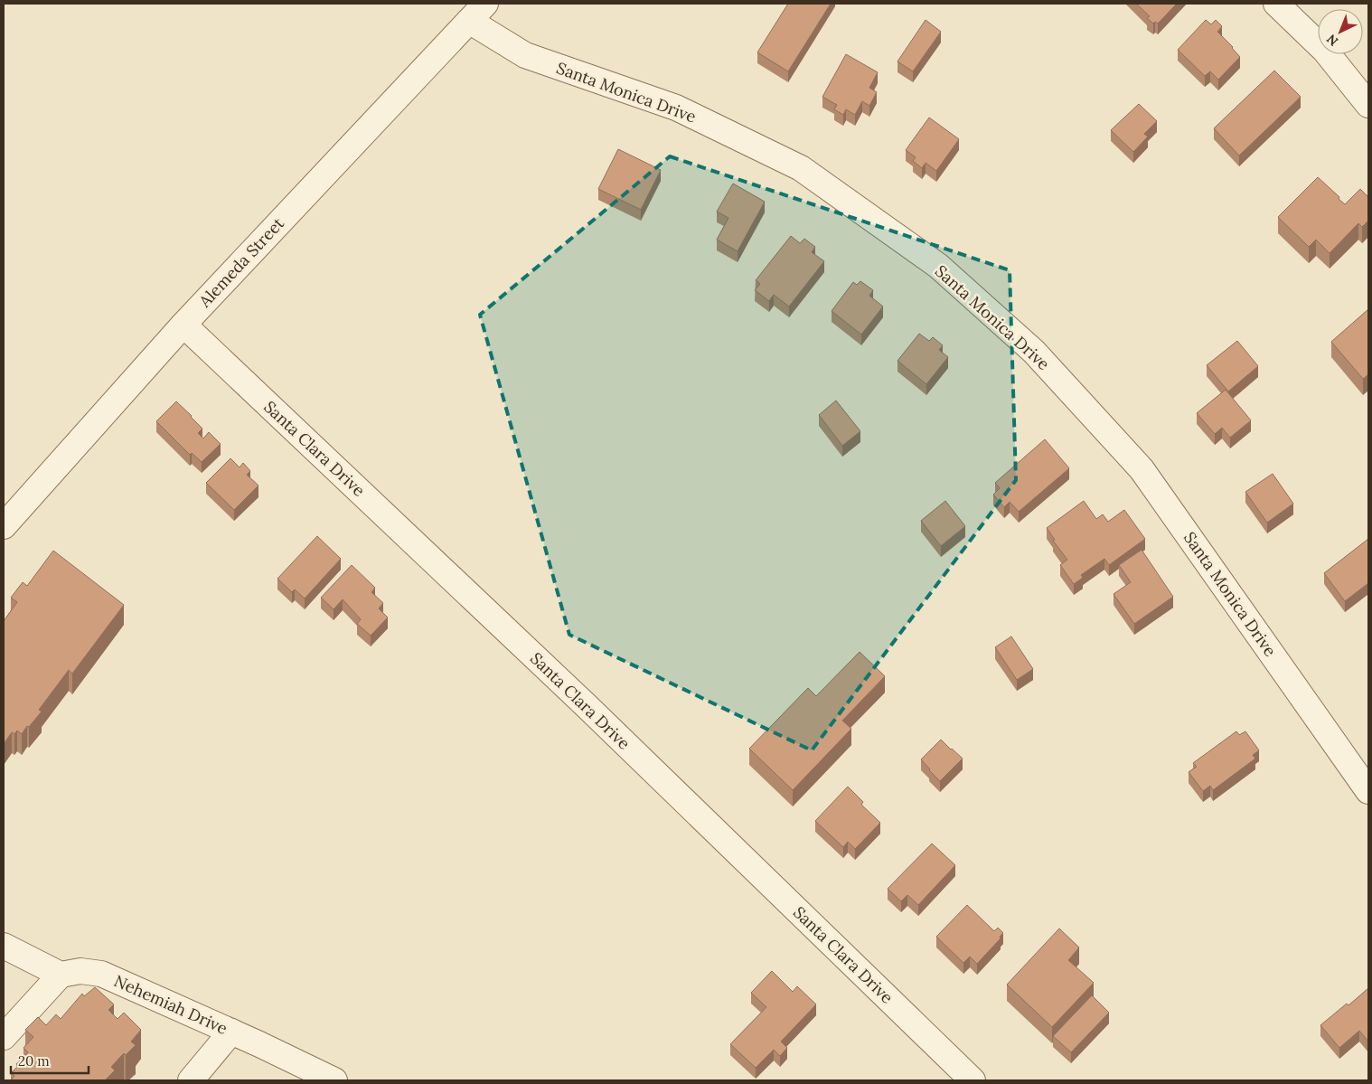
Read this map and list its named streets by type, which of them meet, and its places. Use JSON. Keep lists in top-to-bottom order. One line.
{"streets":{"street":["Santa Monica Drive","Alemeda Street","Santa Clara Drive","Nehemiah Drive"]},"crossings":[["Santa Monica Drive","Alemeda Street"],["Alemeda Street","Santa Clara Drive"]],"scale_bar":"20 m","north":"bottom left"}
